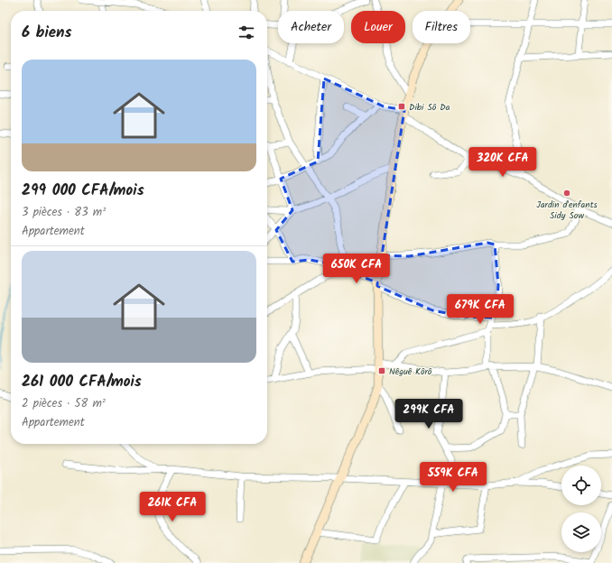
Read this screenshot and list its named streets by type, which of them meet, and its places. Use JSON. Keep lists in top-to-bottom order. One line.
{"places":{"transit":["Dibi Sô Da","Nêguê Kôrô"],"other":["Jardin d'enfants Sidy Sow"]},"page":{"chip":["Acheter","Louer","Filtres"],"heading":"6 biens","list":[{"name":"299 000 CFA/mois","note":"3 pièces · 83 m² · Appartement"},{"name":"261 000 CFA/mois","note":"2 pièces · 58 m² · Appartement"}],"price":["320K CFA","650K CFA","679K CFA","299K CFA","559K CFA","261K CFA"]}}
